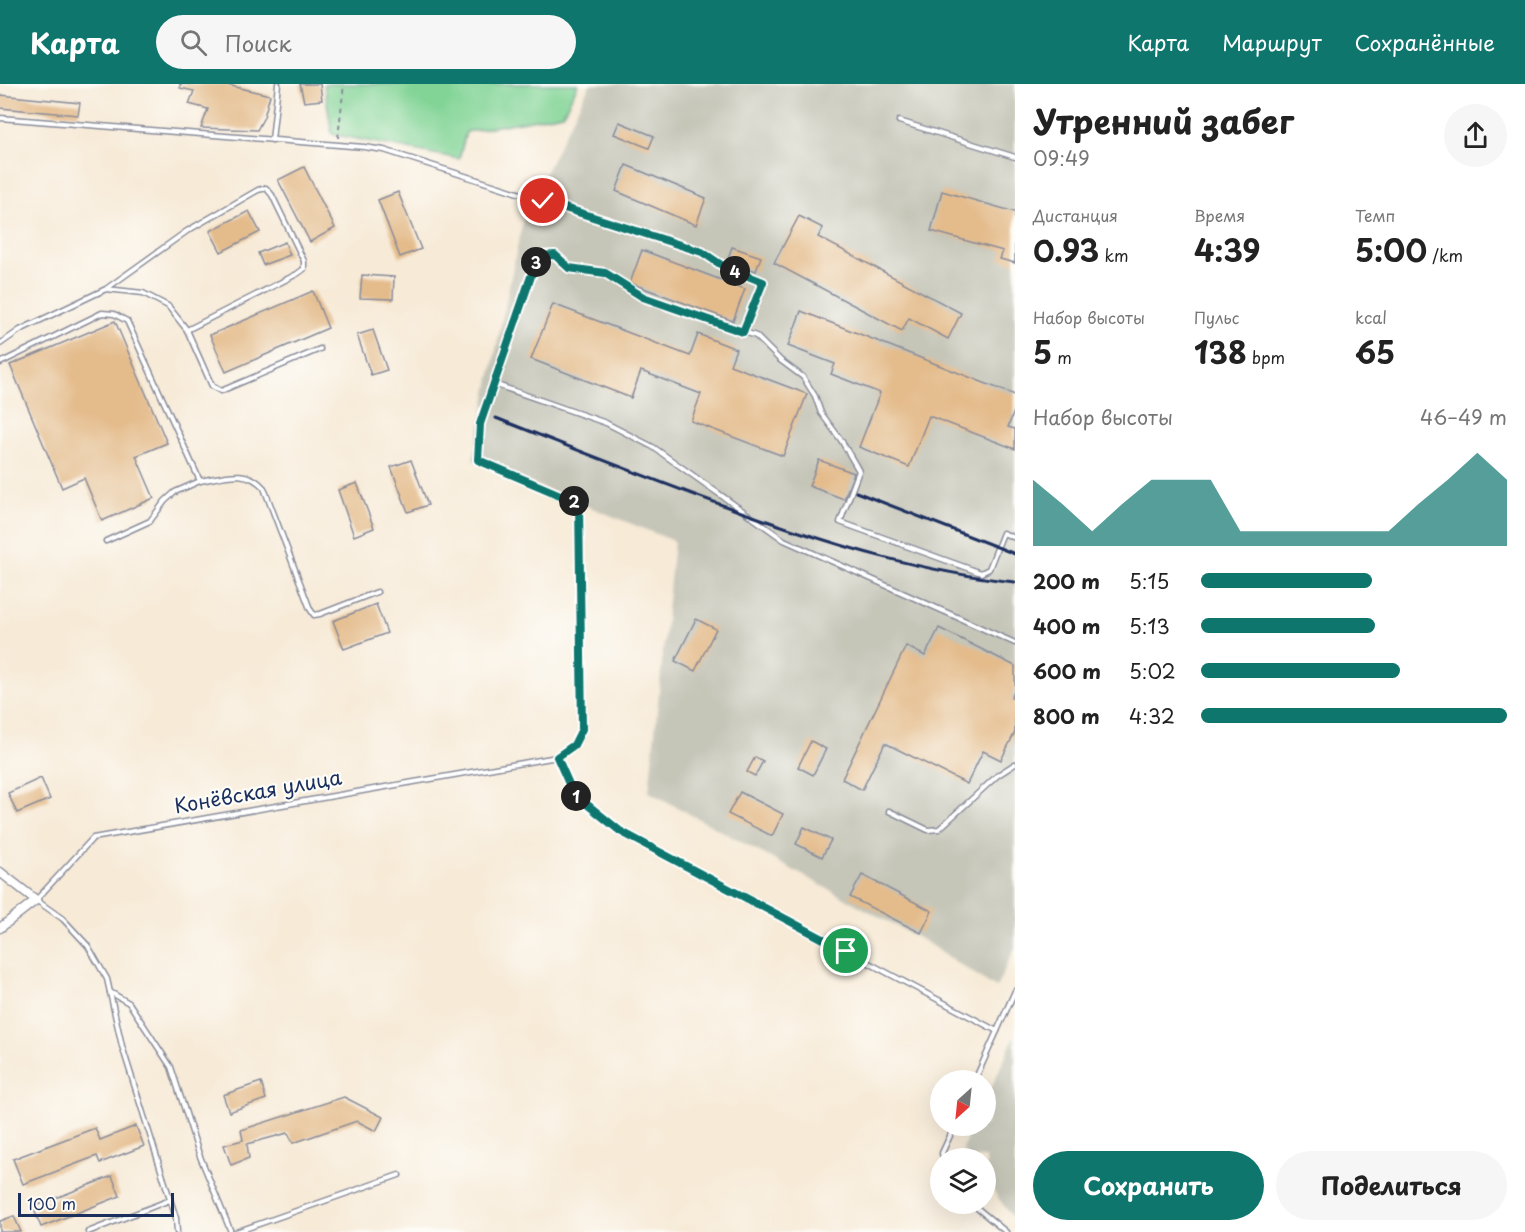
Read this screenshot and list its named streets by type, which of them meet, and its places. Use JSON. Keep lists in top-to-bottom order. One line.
{"streets":{"street":["Конёвская улица"]},"scale_bar":"100 m","north":"bottom left","page":{"header":"Карта","search":"Поиск","nav":["Карта","Маршрут","Сохранённые"],"heading":["Утренний забег","09:49"],"stats":[["Дистанция","0.93 km"],["Время","4:39"],["Темп","5:00 /km"],["Набор высоты","5 m"],["Пульс","138 bpm"],["kcal","65"]],"pins":["3","4","2","1"],"chart":["Набор высоты","46–49 m"],"list":[{"name":"200 m","note":"5:15"},{"name":"400 m","note":"5:13"},{"name":"600 m","note":"5:02"},{"name":"800 m","note":"4:32"}],"buttons":["Сохранить","Поделиться"],"scale":"100 m"}}
